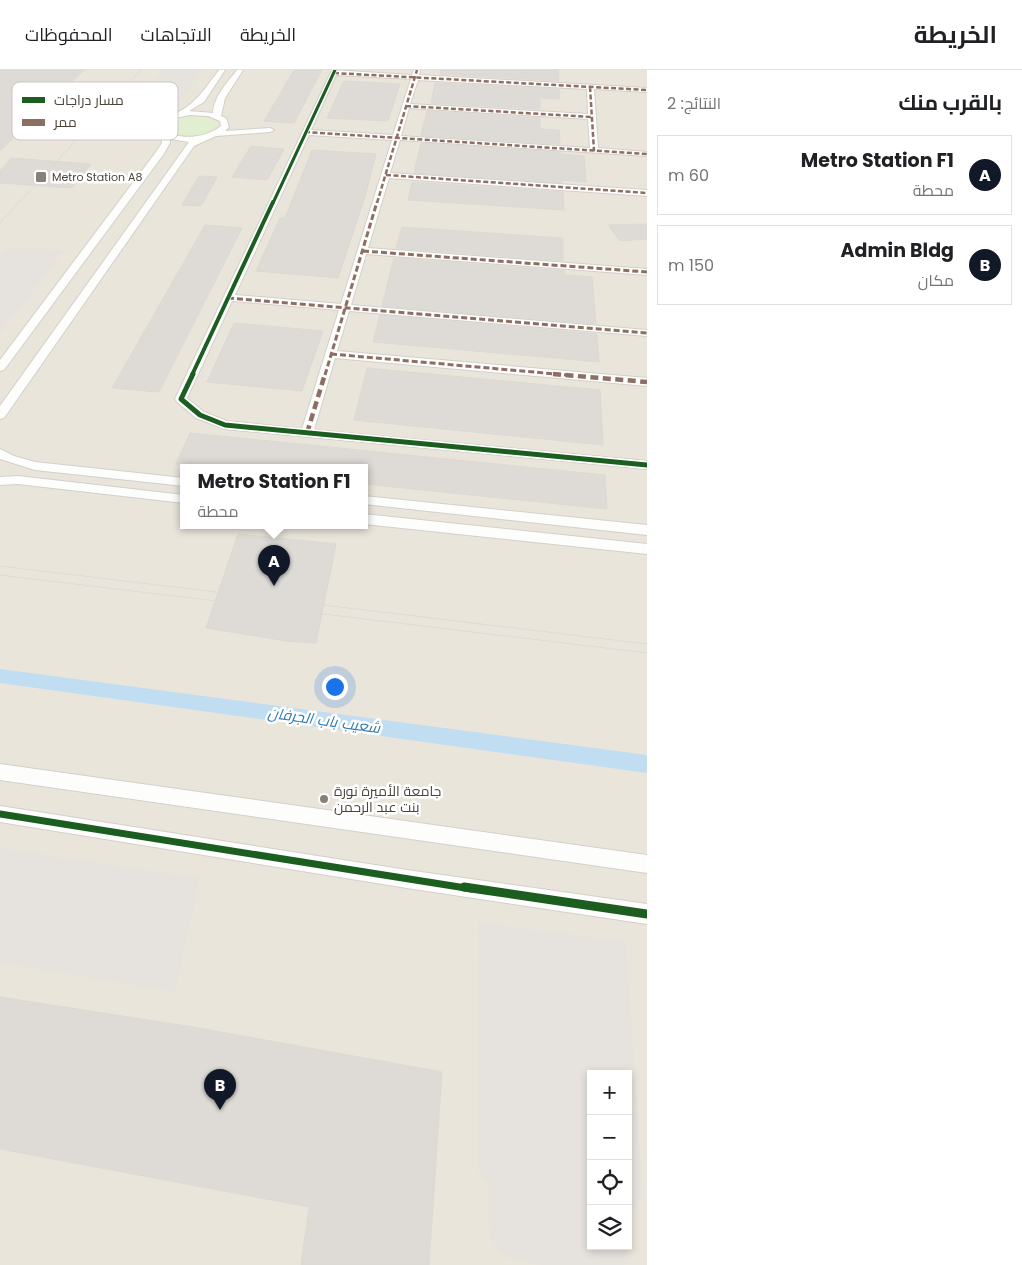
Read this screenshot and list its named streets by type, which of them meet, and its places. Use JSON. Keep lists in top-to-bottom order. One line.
{"water":["شعيب باب الجرفان"],"places":{"transit":["Metro Station A8"],"other":["جامعة الأميرة نورة بنت عبد الرحمن"]},"legend":["مسار دراجات","ممر"],"page":{"header":"الخريطة","nav":["الخريطة","الاتجاهات","المحفوظات"],"heading":["بالقرب منك","النتائج: 2"],"list":[{"mark":"A","name":"Metro Station F1","note":"محطة","value":"60 m"},{"mark":"B","name":"Admin Bldg","note":"مكان","value":"150 m"}],"popup":["Metro Station F1","محطة"],"pins":["A","B"],"map_buttons":["+","−"]}}
